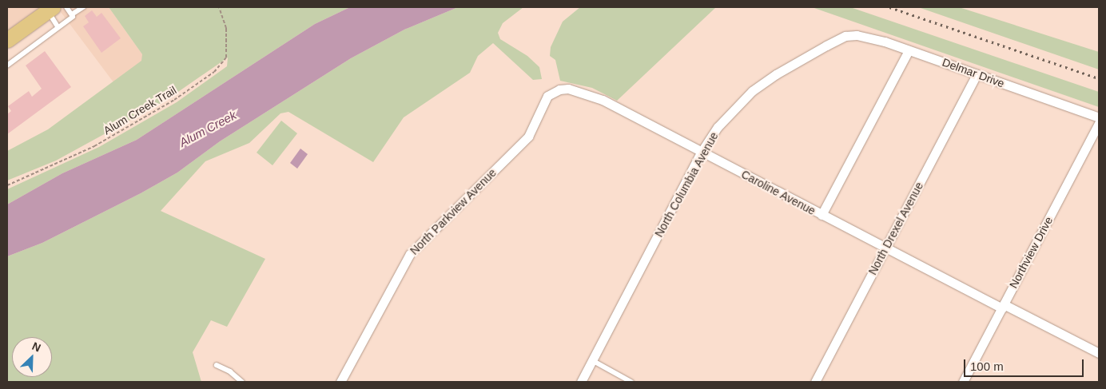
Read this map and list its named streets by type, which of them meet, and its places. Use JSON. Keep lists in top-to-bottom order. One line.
{"streets":{"street":["Delmar Drive","North Columbia Avenue","Caroline Avenue","North Parkview Avenue","North Drexel Avenue","Northview Drive"],"path":["Alum Creek Trail"]},"crossings":[["Delmar Drive","North Columbia Avenue"],["Delmar Drive","North Drexel Avenue"],["North Columbia Avenue","Caroline Avenue"],["Caroline Avenue","North Parkview Avenue"],["Caroline Avenue","North Drexel Avenue"],["Caroline Avenue","Northview Drive"]],"water":["Alum Creek"],"scale_bar":"100 m","north":"top right"}
